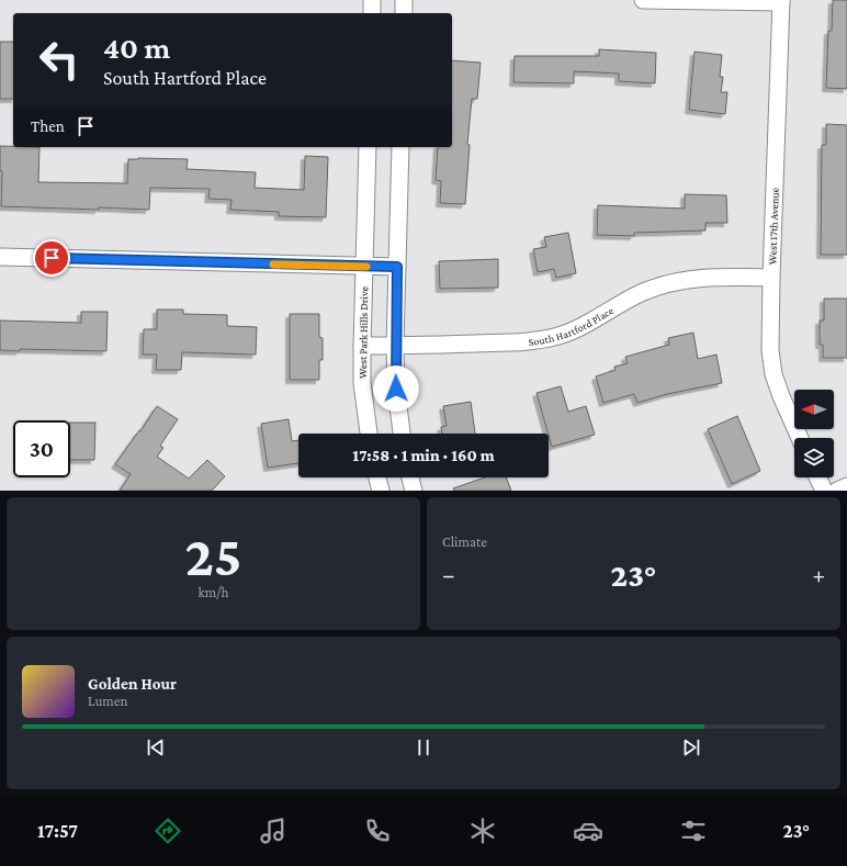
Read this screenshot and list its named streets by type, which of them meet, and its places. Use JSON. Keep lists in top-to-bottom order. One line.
{"streets":{"street":["West 17th Avenue","South Hartford Place","West Park Hills Drive"]},"crossings":[["West 17th Avenue","South Hartford Place"],["South Hartford Place","West Park Hills Drive"]],"north":"left","page":{"turn":["40 m","South Hartford Place"],"then":"Then","limit":"30","trip":"17:58 · 1 min · 160 m","tile":[["25","km/h"],"Climate"],"heat":["−","23°","+"],"song":["Golden Hour","Lumen"],"tabs":["17:57","23°"]}}
